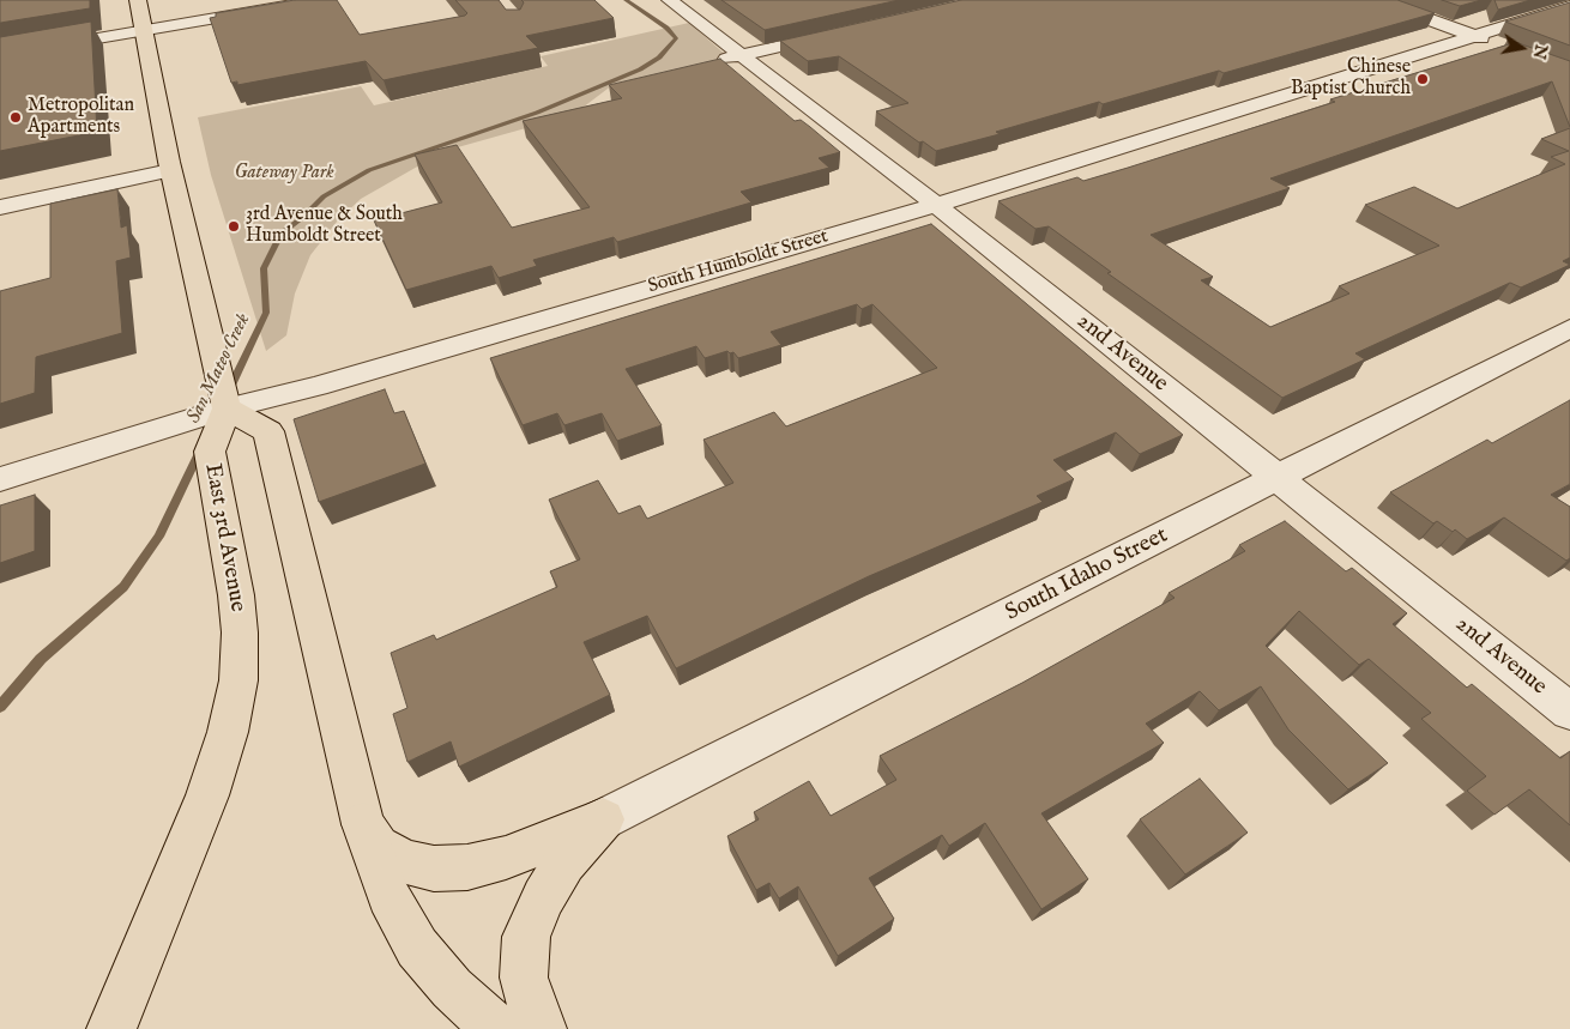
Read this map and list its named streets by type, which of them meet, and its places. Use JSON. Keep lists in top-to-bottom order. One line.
{"streets":{"main road":["East 3rd Avenue"],"street":["South Humboldt Street","2nd Avenue","South Idaho Street"]},"crossings":[["South Humboldt Street","2nd Avenue"],["2nd Avenue","South Idaho Street"]],"water":["San Mateo Creek"],"parks":["Gateway Park"],"places":["Chinese Baptist Church","Metropolitan Apartments","3rd Avenue & South Humboldt Street"],"north":"right"}
